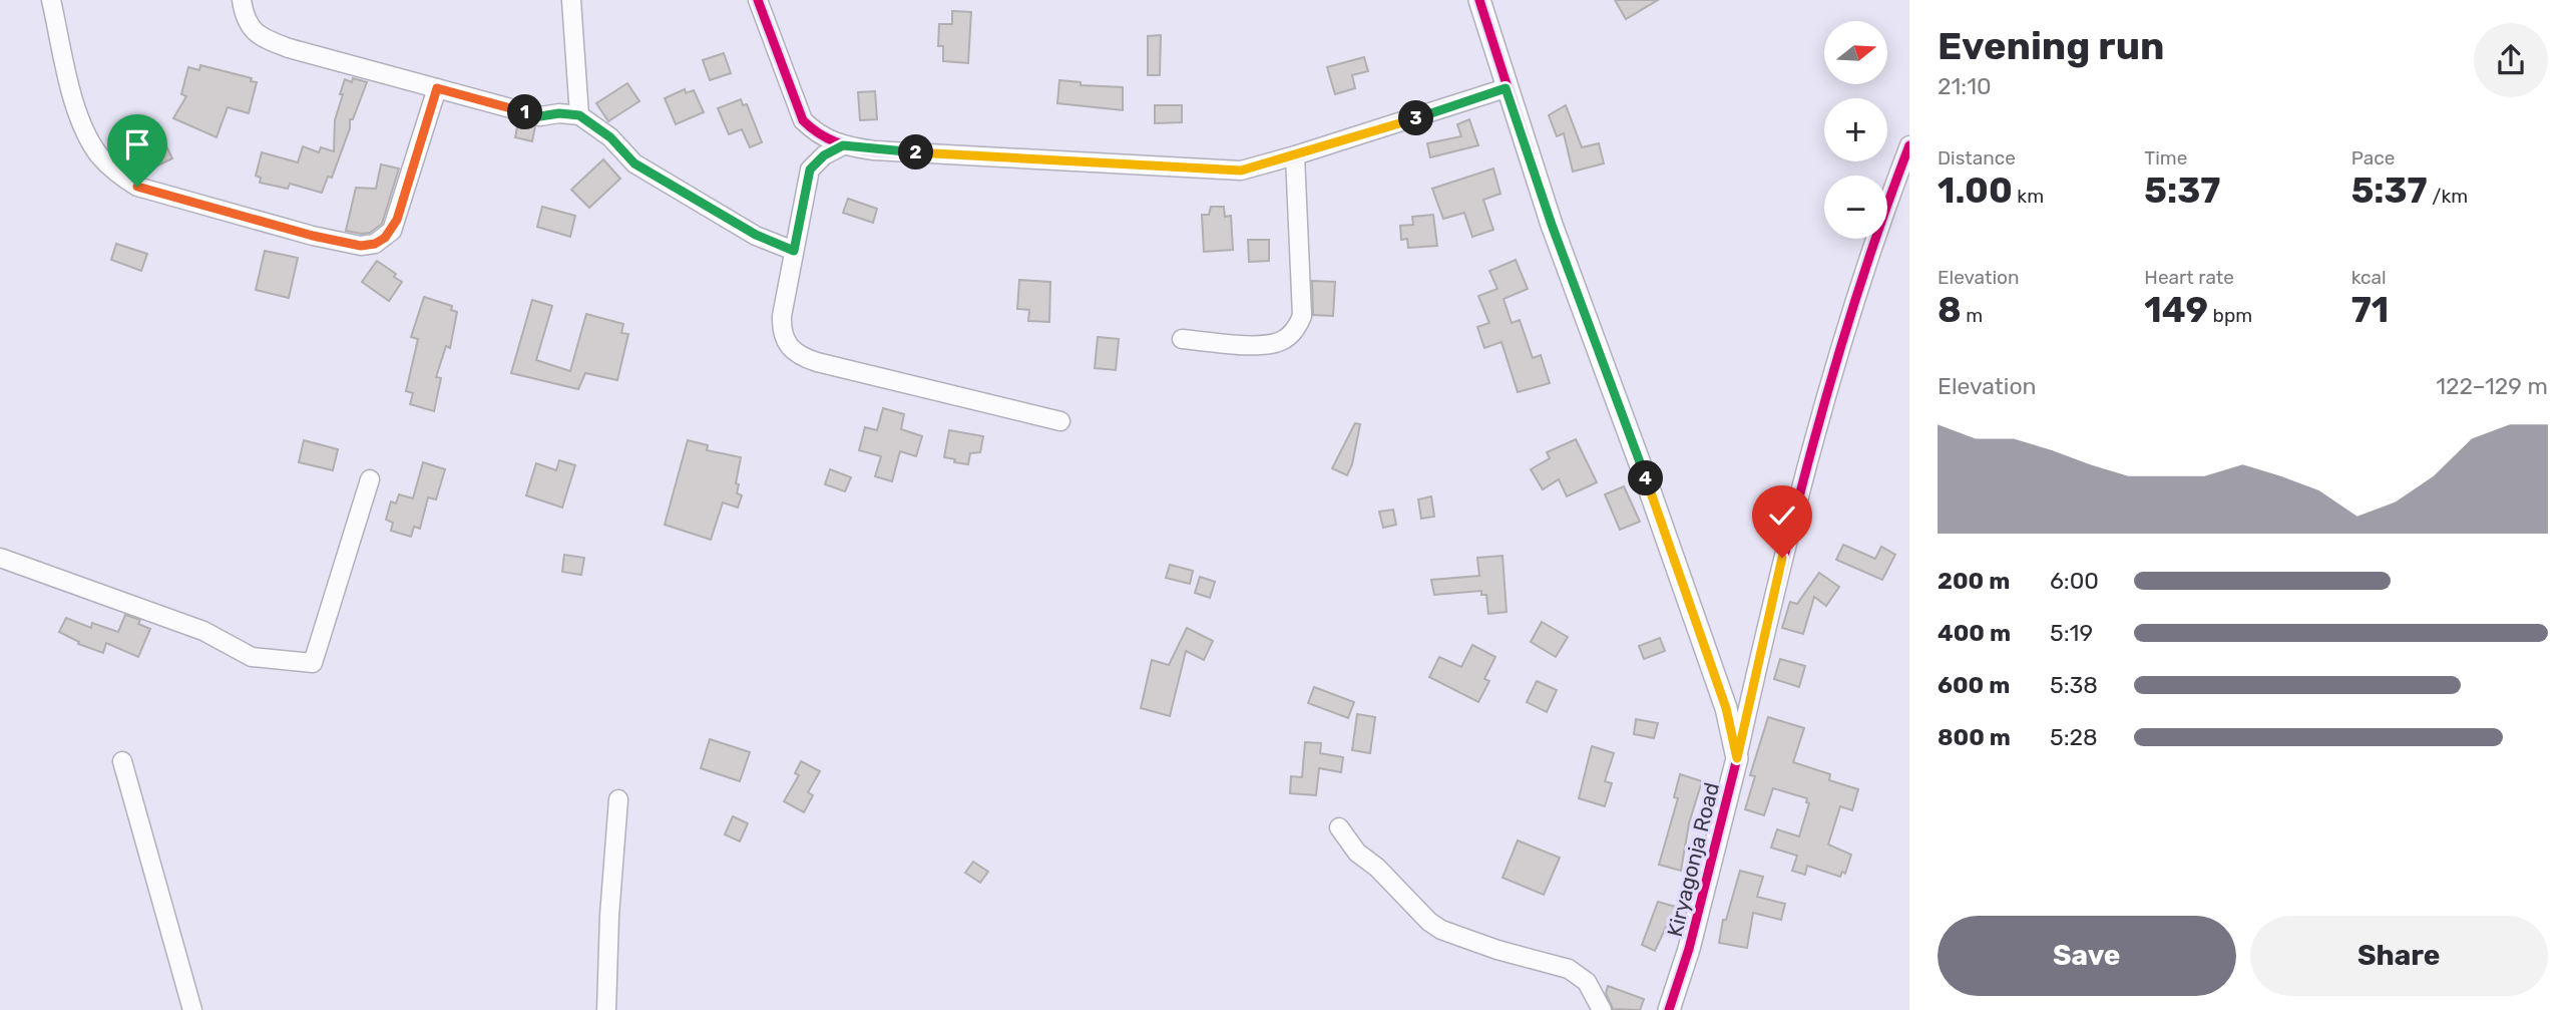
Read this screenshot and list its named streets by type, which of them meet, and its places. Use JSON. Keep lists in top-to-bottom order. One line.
{"streets":{"street":["Kiryagonja Road"]},"north":"right","page":{"heading":["Evening run","21:10"],"map_buttons":["+","−"],"pins":["1","3","2","4"],"stats":[["Distance","1.00 km"],["Time","5:37"],["Pace","5:37 /km"],["Elevation","8 m"],["Heart rate","149 bpm"],["kcal","71"]],"chart":["Elevation","122–129 m"],"list":[{"name":"200 m","note":"6:00"},{"name":"400 m","note":"5:19"},{"name":"600 m","note":"5:38"},{"name":"800 m","note":"5:28"}],"buttons":["Save","Share"]}}
